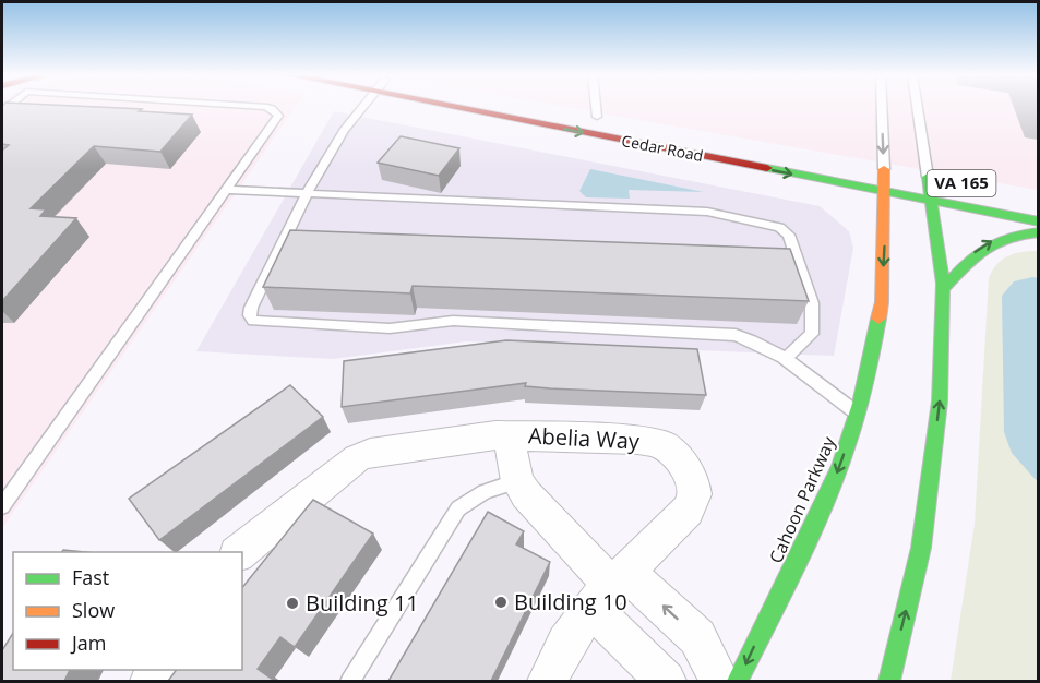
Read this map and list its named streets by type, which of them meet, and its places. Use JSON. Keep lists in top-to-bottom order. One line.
{"streets":{"main road":["Cedar Road","VA 165","Cahoon Parkway"],"street":["Abelia Way"]},"crossings":[["Cedar Road","Cahoon Parkway"]],"one_way":["Cedar Road"],"places":["Building 10","Building 11"],"legend":["Fast","Slow","Jam"]}
